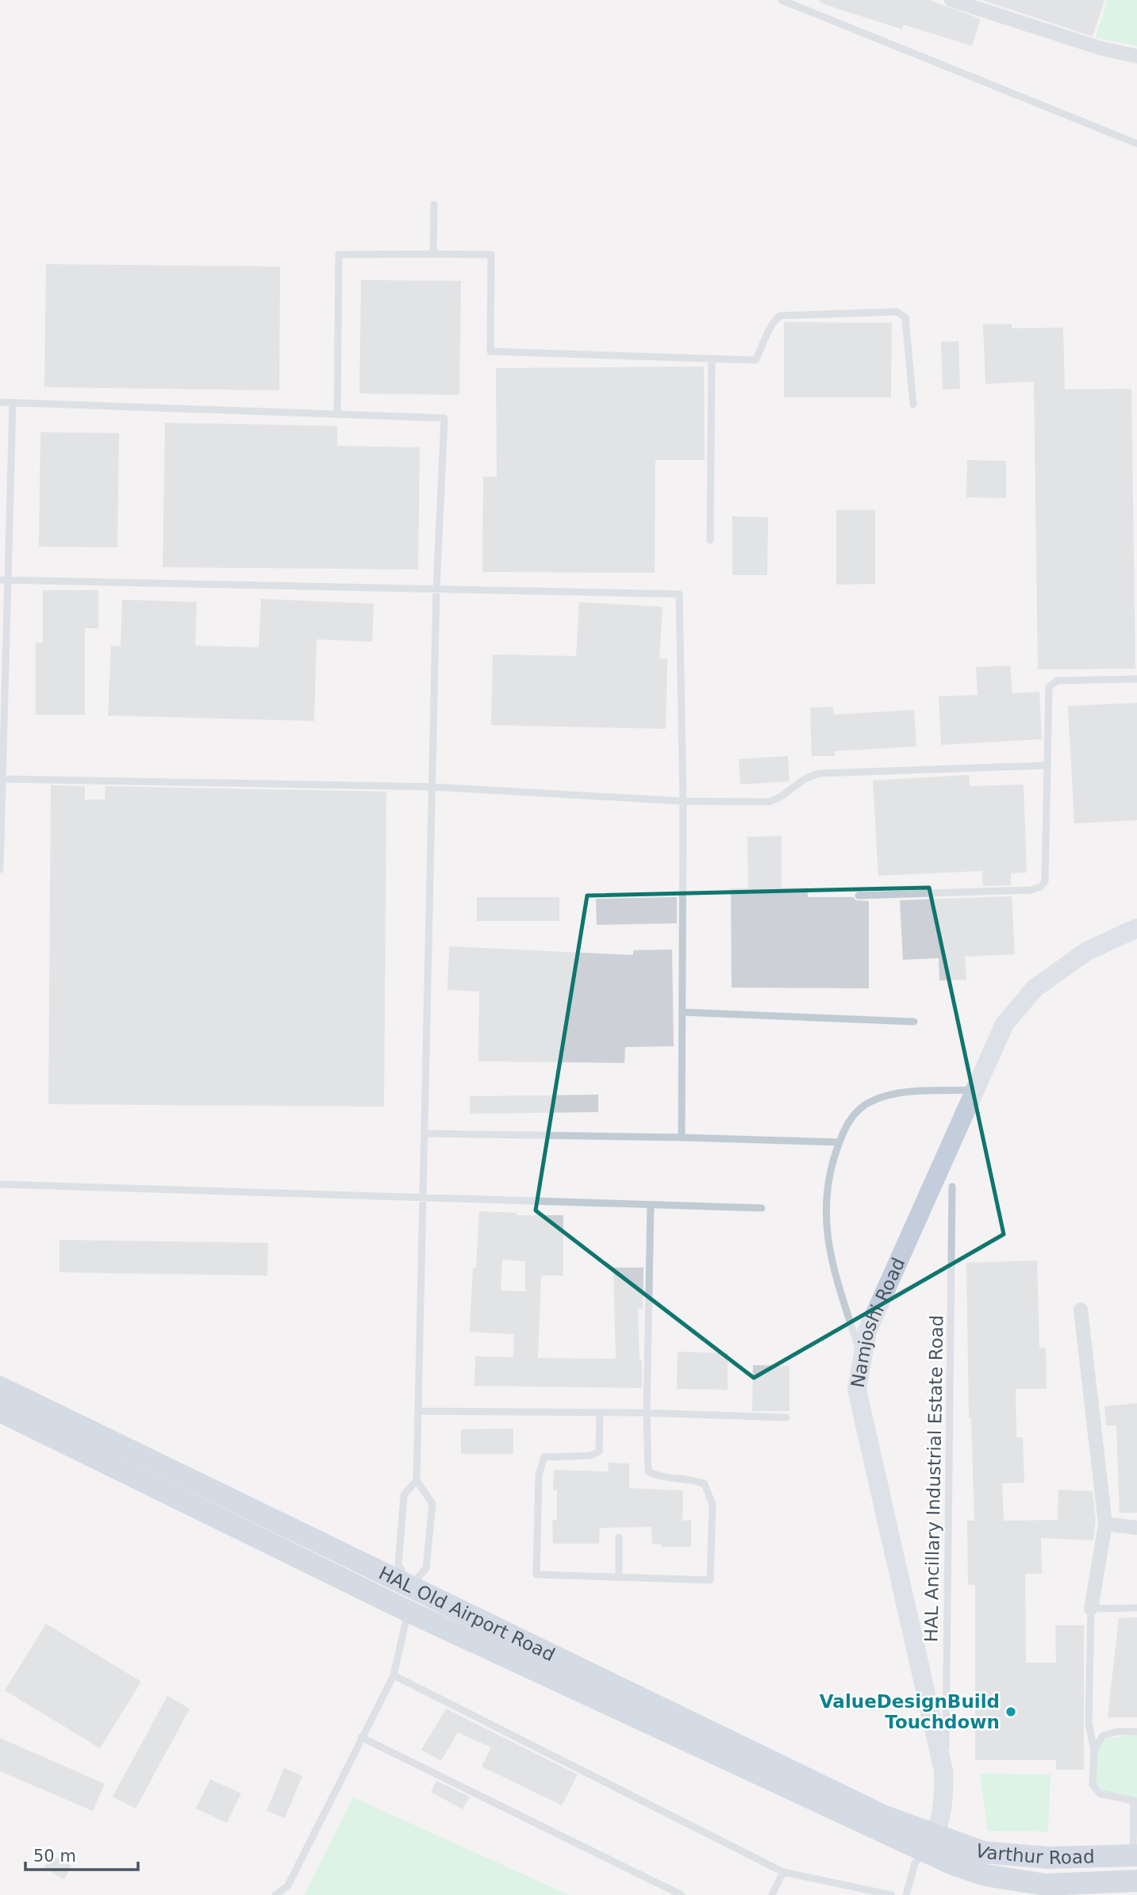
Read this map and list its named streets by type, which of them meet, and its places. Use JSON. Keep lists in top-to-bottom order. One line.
{"streets":{"main road":["Namjoshi Road","HAL Old Airport Road","Varthur Road"],"lane":["HAL Ancillary Industrial Estate Road"]},"crossings":[["Namjoshi Road","HAL Ancillary Industrial Estate Road"],["Namjoshi Road","HAL Old Airport Road"],["Namjoshi Road","Varthur Road"],["HAL Old Airport Road","Varthur Road"]],"places":["ValueDesignBuild Touchdown"],"scale_bar":"50 m"}
